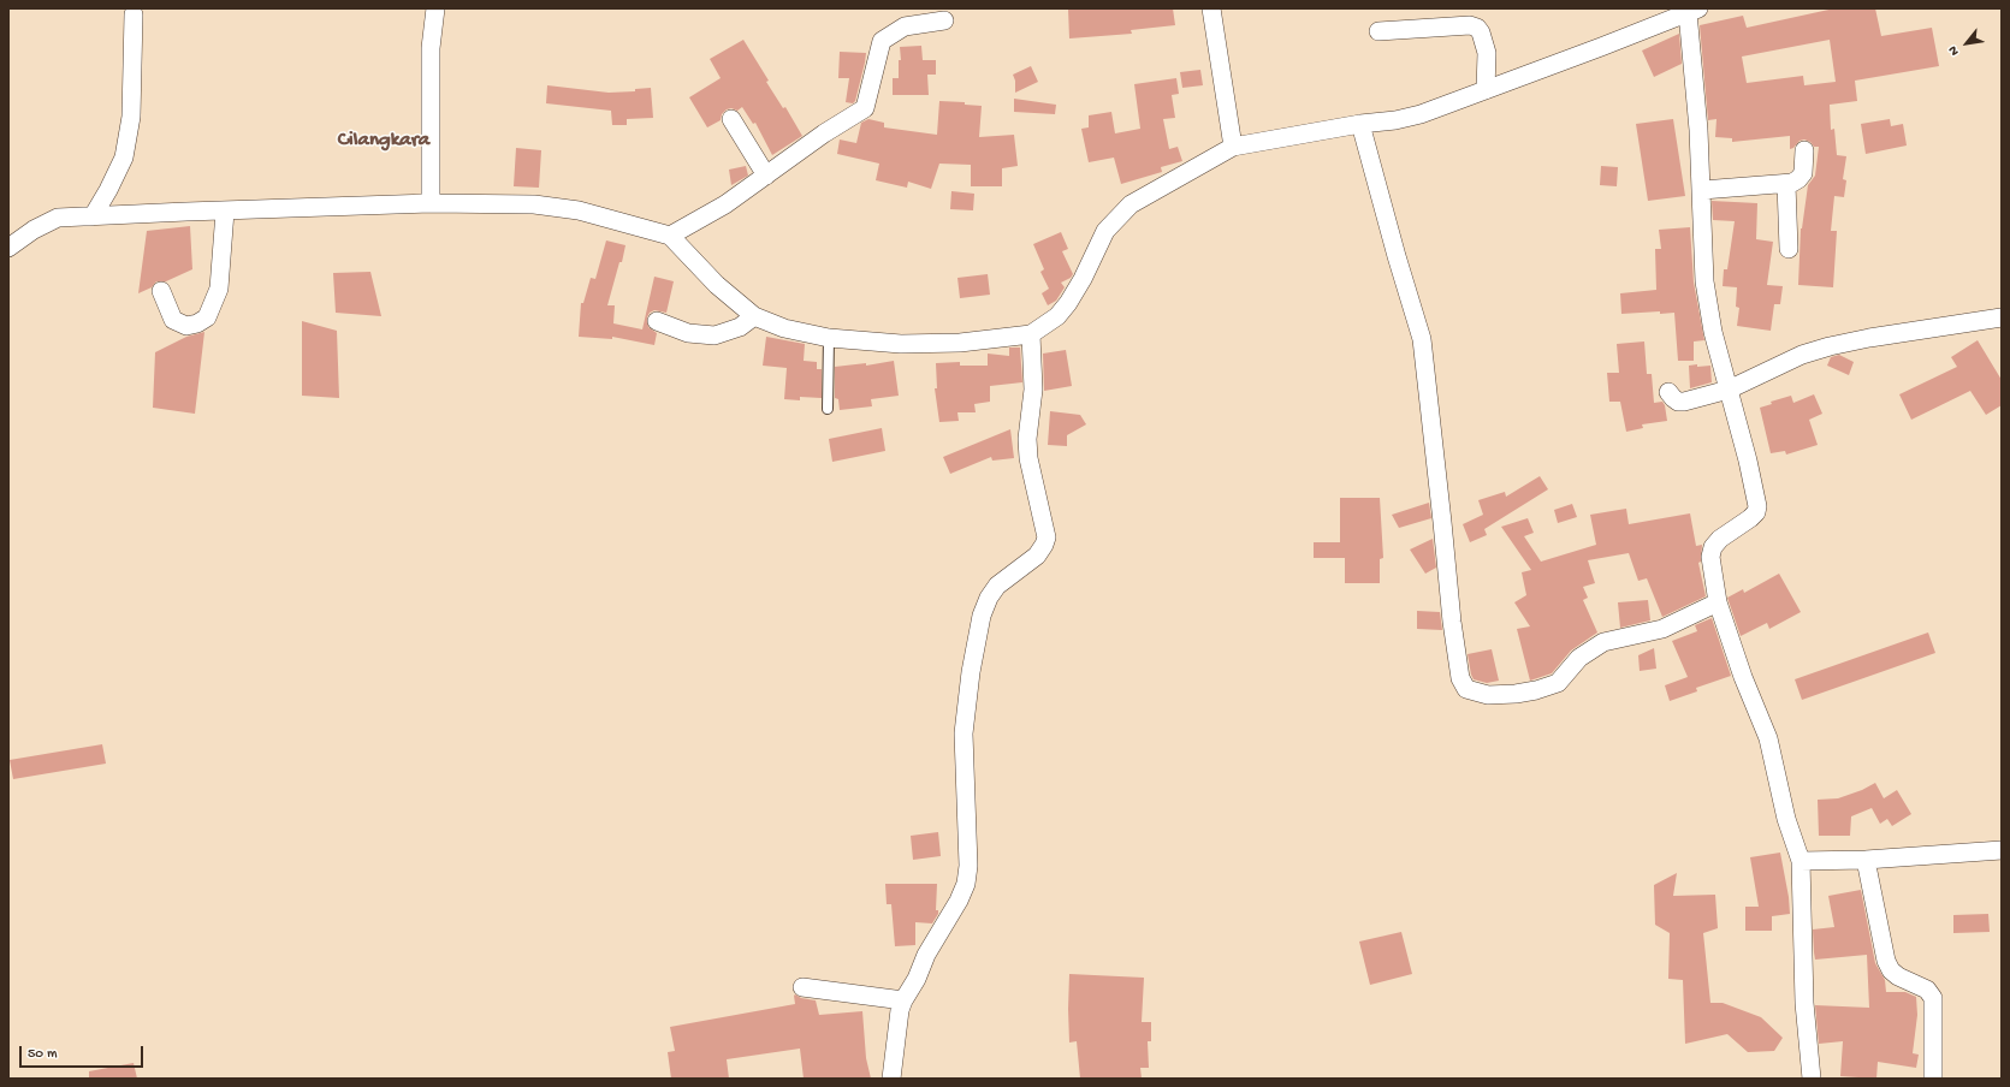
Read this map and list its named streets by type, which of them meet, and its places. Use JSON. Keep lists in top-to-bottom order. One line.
{"districts":["Cilangkara"],"scale_bar":"50 m","north":"bottom left"}
